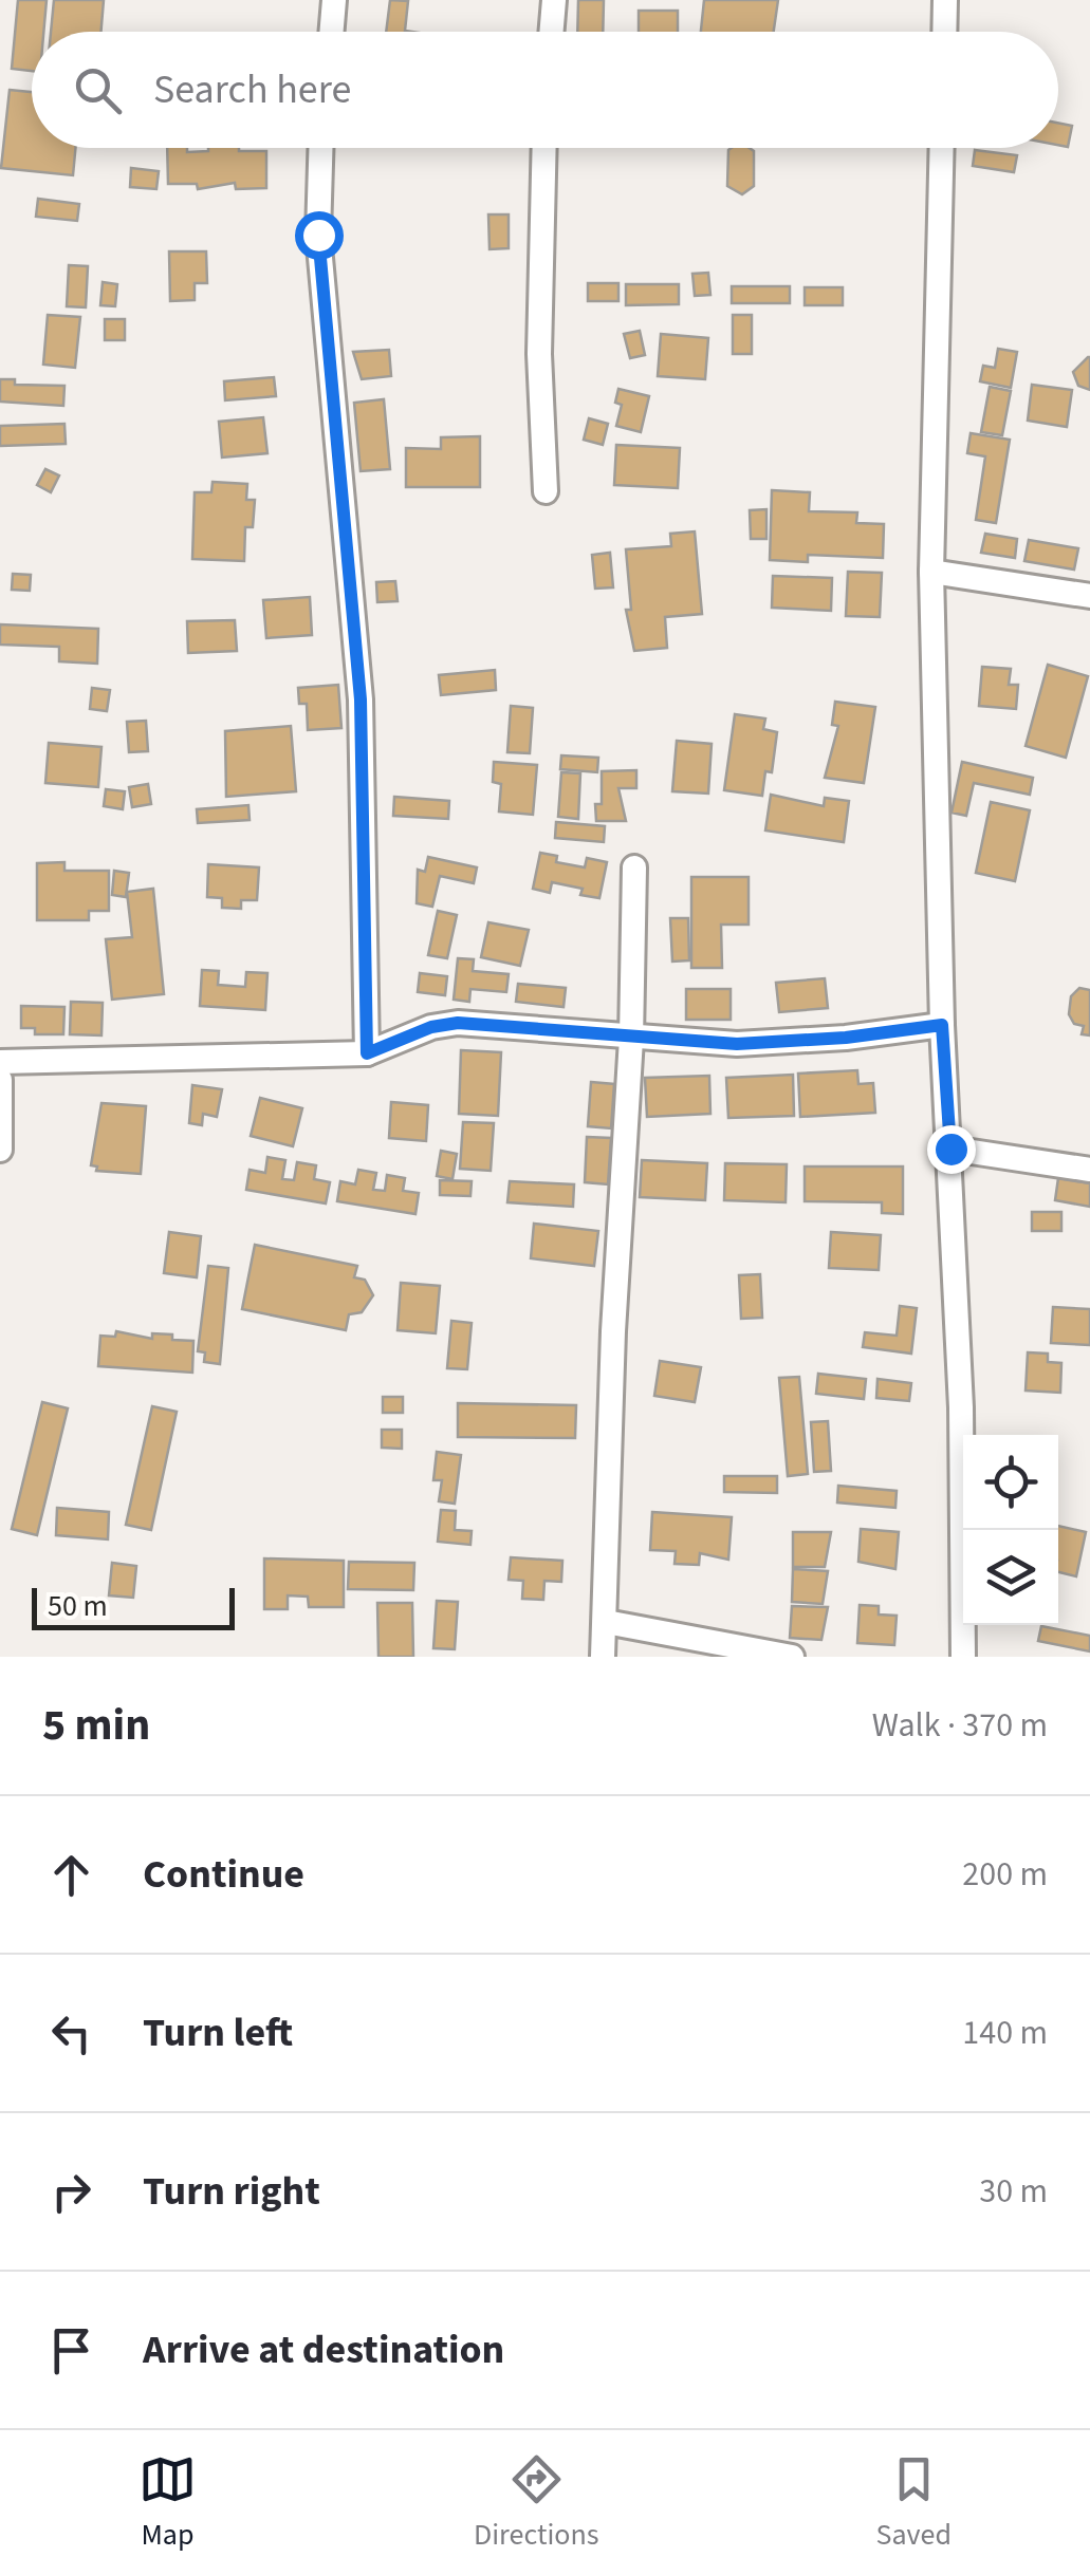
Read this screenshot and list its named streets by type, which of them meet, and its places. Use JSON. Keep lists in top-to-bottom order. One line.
{"scale_bar":"50 m","page":{"search":"Search here","scale":"50 m","heading":["5 min","Walk · 370 m"],"list":[["Continue","200 m"],["Turn left","140 m"],["Turn right","30 m"],"Arrive at destination"],"nav":["Map","Directions","Saved"]}}
